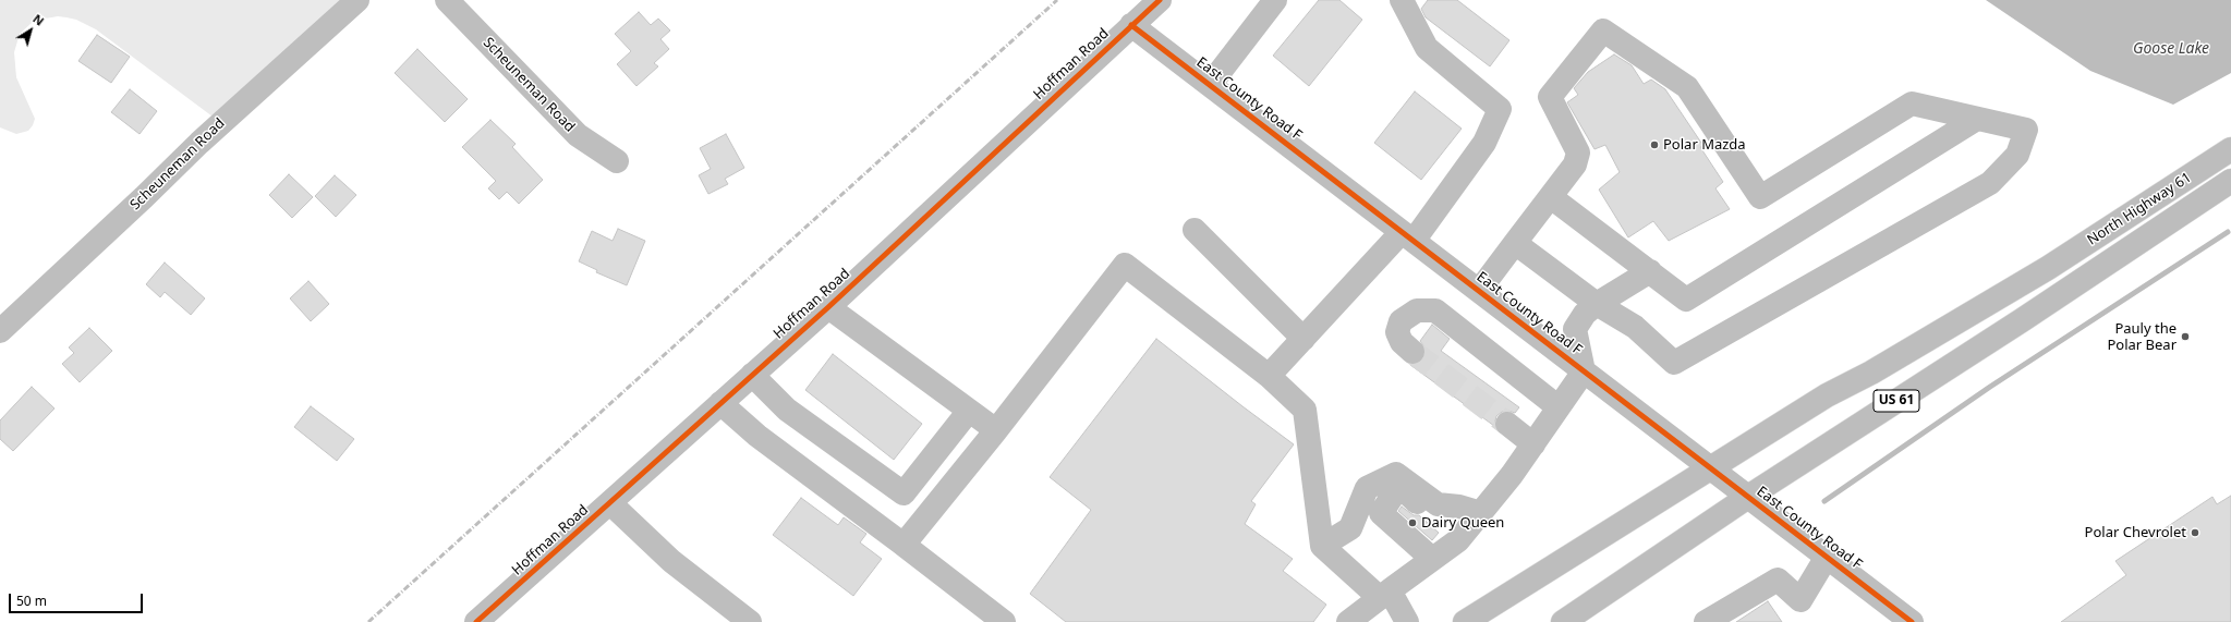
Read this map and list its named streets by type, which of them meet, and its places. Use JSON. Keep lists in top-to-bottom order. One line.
{"streets":{"main road":["North Highway 61","US 61"],"street":["Hoffman Road","Scheuneman Road","East County Road F"]},"crossings":[["Hoffman Road","East County Road F"],["East County Road F","North Highway 61"],["East County Road F","US 61"],["North Highway 61","US 61"]],"water":["Goose Lake"],"places":["Polar Mazda","Pauly the Polar Bear","Dairy Queen","Polar Chevrolet"],"scale_bar":"50 m","north":"top right"}
